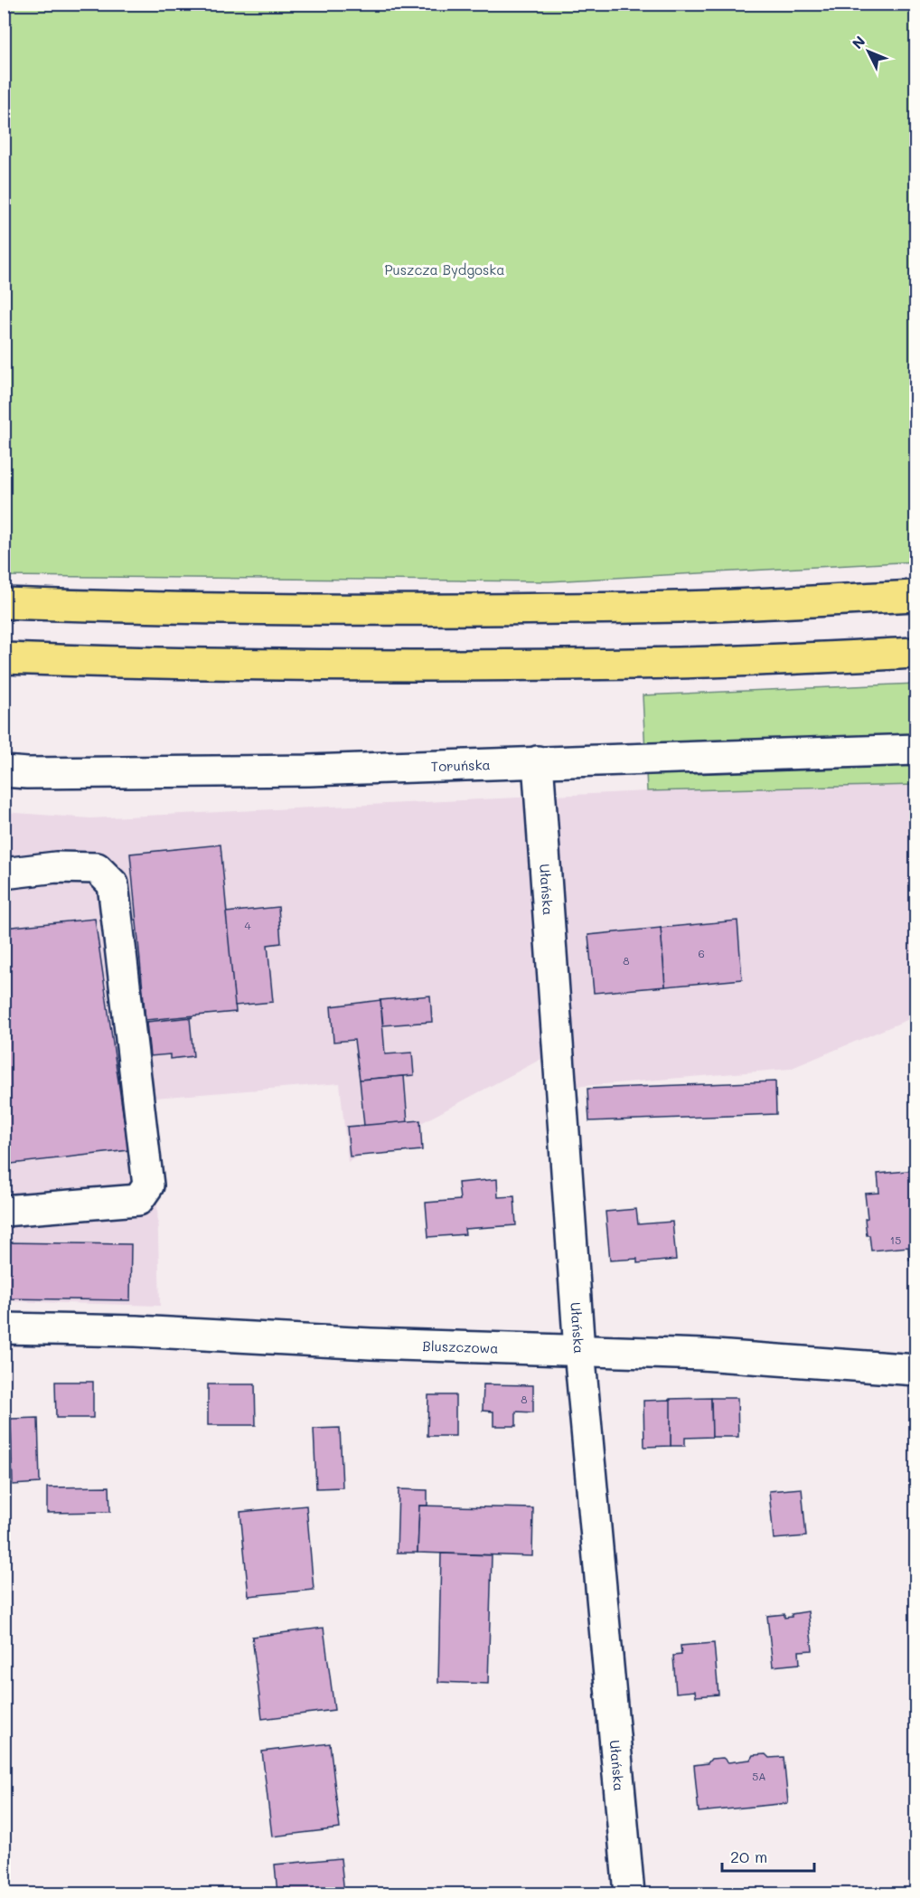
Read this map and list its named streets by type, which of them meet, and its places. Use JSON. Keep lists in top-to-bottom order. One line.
{"streets":{"street":["Toruńska","Ułańska","Bluszczowa"]},"crossings":[["Toruńska","Ułańska"],["Ułańska","Bluszczowa"]],"parks":["Puszcza Bydgoska"],"house_numbers":["4","6","8","15","8","5A"],"scale_bar":"20 m","north":"top left"}
